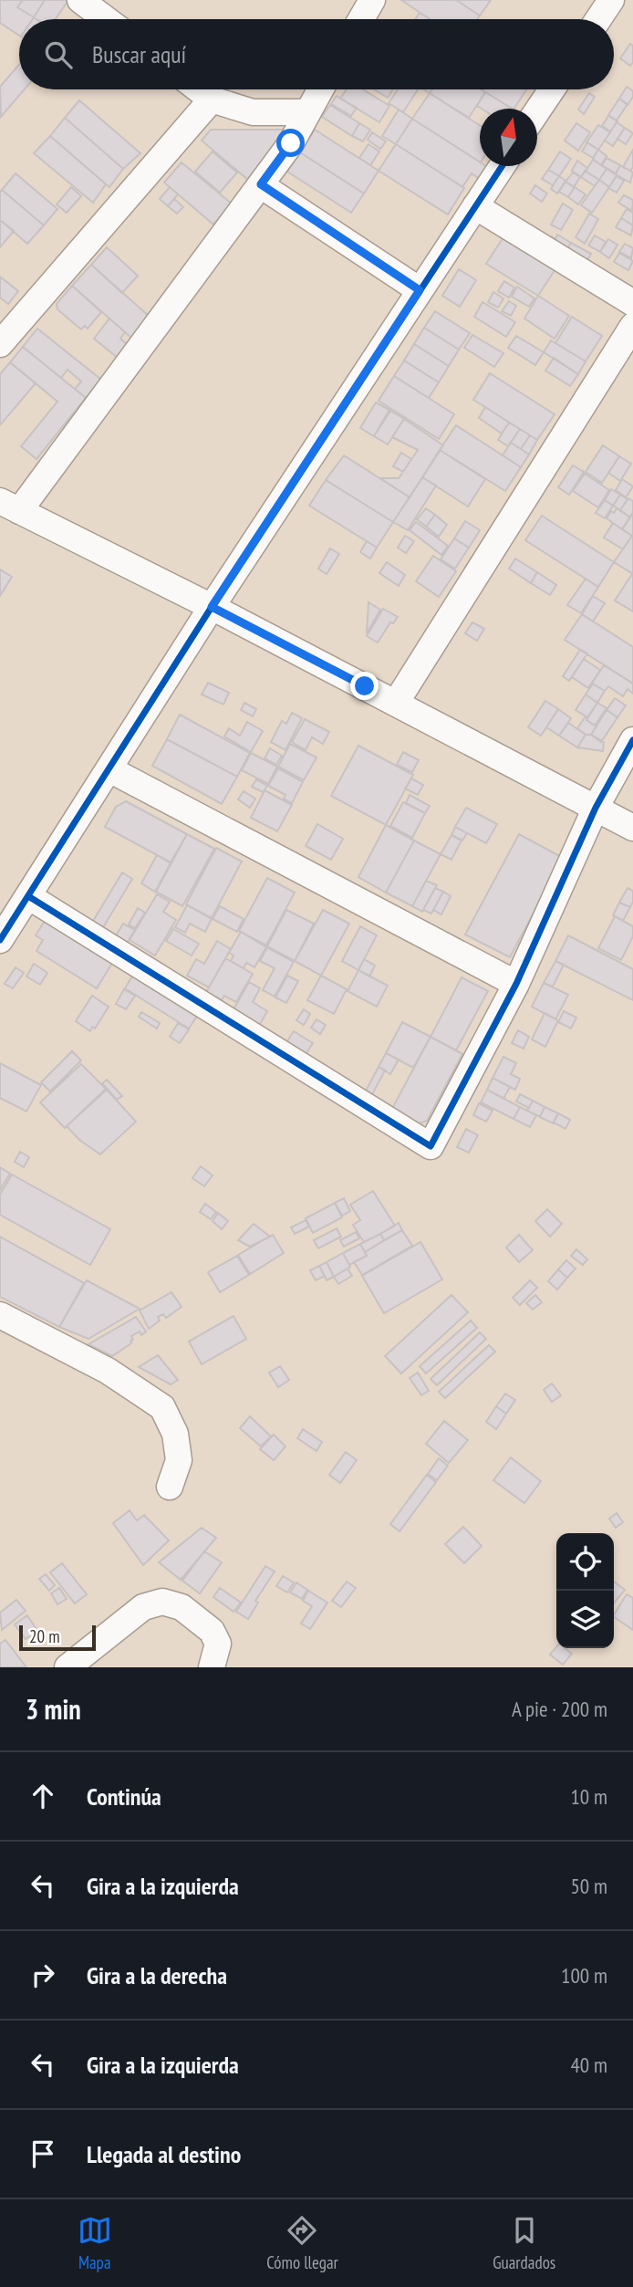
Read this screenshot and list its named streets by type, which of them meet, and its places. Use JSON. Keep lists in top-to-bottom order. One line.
{"scale_bar":"20 m","north":"top","page":{"search":"Buscar aquí","scale":"20 m","heading":["3 min","A pie · 200 m"],"list":[["Continúa","10 m"],["Gira a la izquierda","50 m"],["Gira a la derecha","100 m"],["Gira a la izquierda","40 m"],"Llegada al destino"],"nav":["Mapa","Cómo llegar","Guardados"]}}
